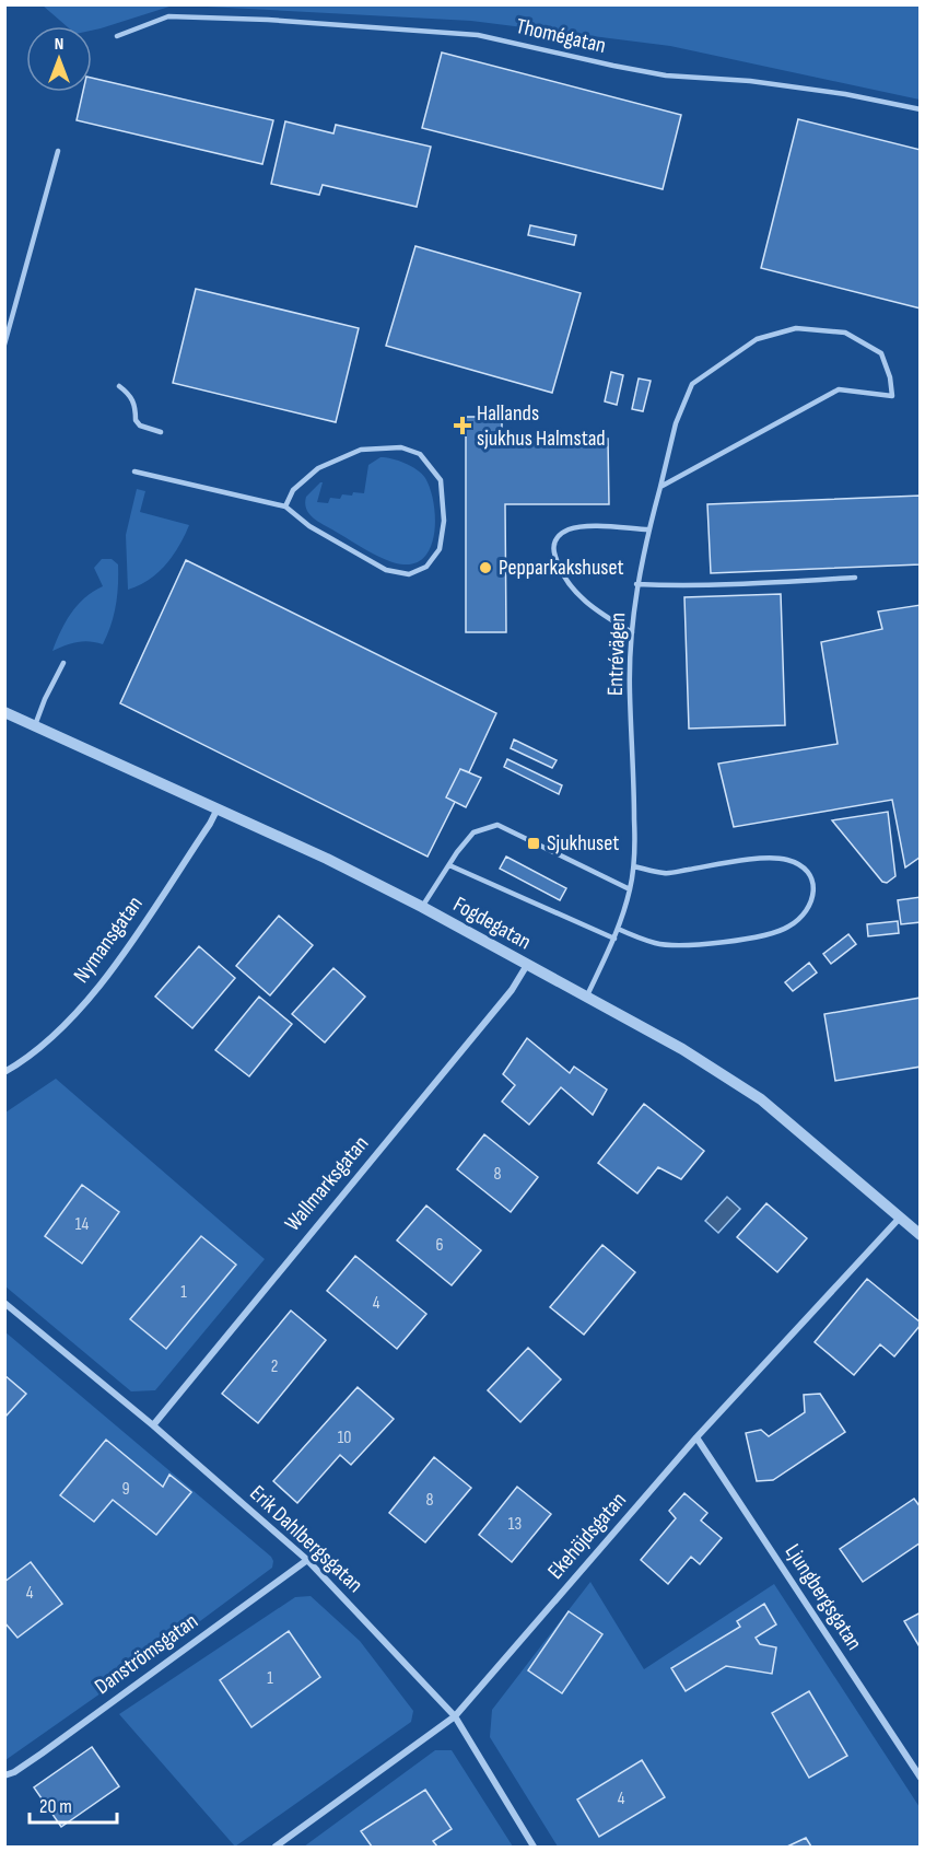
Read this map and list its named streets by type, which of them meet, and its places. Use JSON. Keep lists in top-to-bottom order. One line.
{"streets":{"street":["Fogdegatan","Nymansgatan","Wallmarksgatan","Ekehöjdsgatan","Erik Dahlbergsgatan","Ljungbergsgatan","Danströmsgatan"],"lane":["Thomégatan","Entrévägen"]},"crossings":[["Entrévägen","Fogdegatan"],["Fogdegatan","Nymansgatan"],["Fogdegatan","Wallmarksgatan"],["Fogdegatan","Ekehöjdsgatan"],["Wallmarksgatan","Erik Dahlbergsgatan"],["Ekehöjdsgatan","Erik Dahlbergsgatan"],["Ekehöjdsgatan","Ljungbergsgatan"],["Erik Dahlbergsgatan","Danströmsgatan"]],"places":{"health":["Hallands sjukhus Halmstad"],"other":["Pepparkakshuset"],"transit":["Sjukhuset"]},"house_numbers":["8","14","6","1","4","2","10","9","8","13","4","1","4"],"scale_bar":"20 m","north":"top"}
